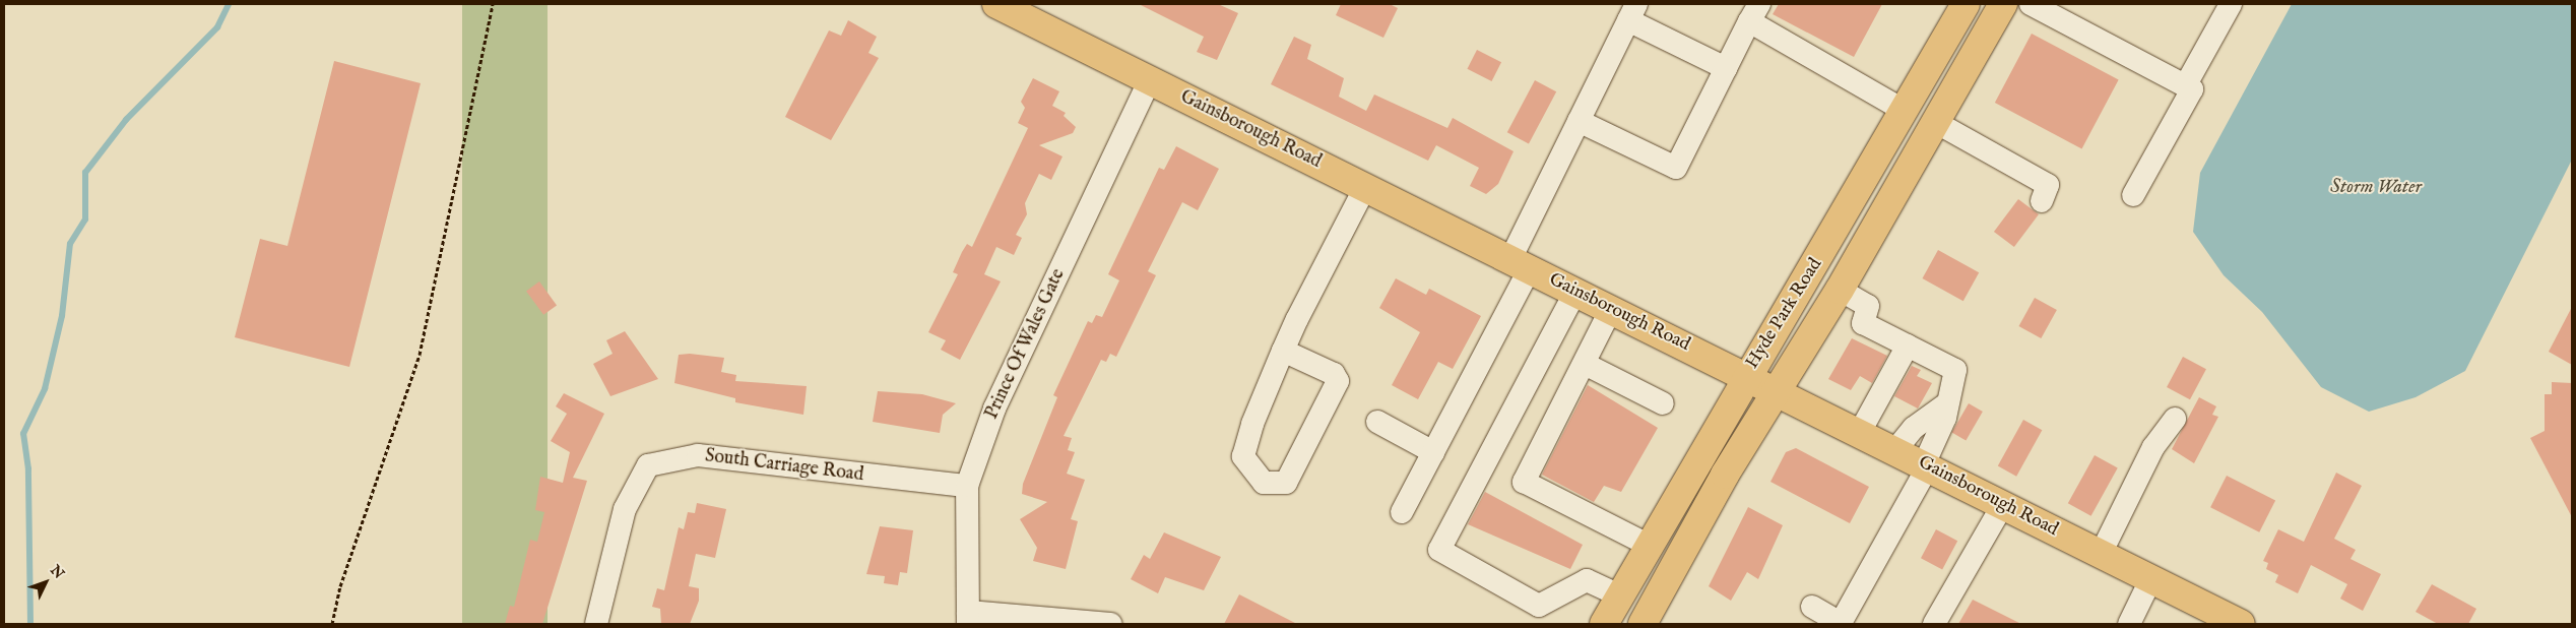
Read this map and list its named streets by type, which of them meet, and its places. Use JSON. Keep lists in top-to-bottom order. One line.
{"streets":{"main road":["Gainsborough Road","Hyde Park Road"],"street":["Prince Of Wales Gate","South Carriage Road"]},"crossings":[["Gainsborough Road","Hyde Park Road"],["Gainsborough Road","Prince Of Wales Gate"],["Prince Of Wales Gate","South Carriage Road"]],"water":["Storm Water"],"north":"top right"}
